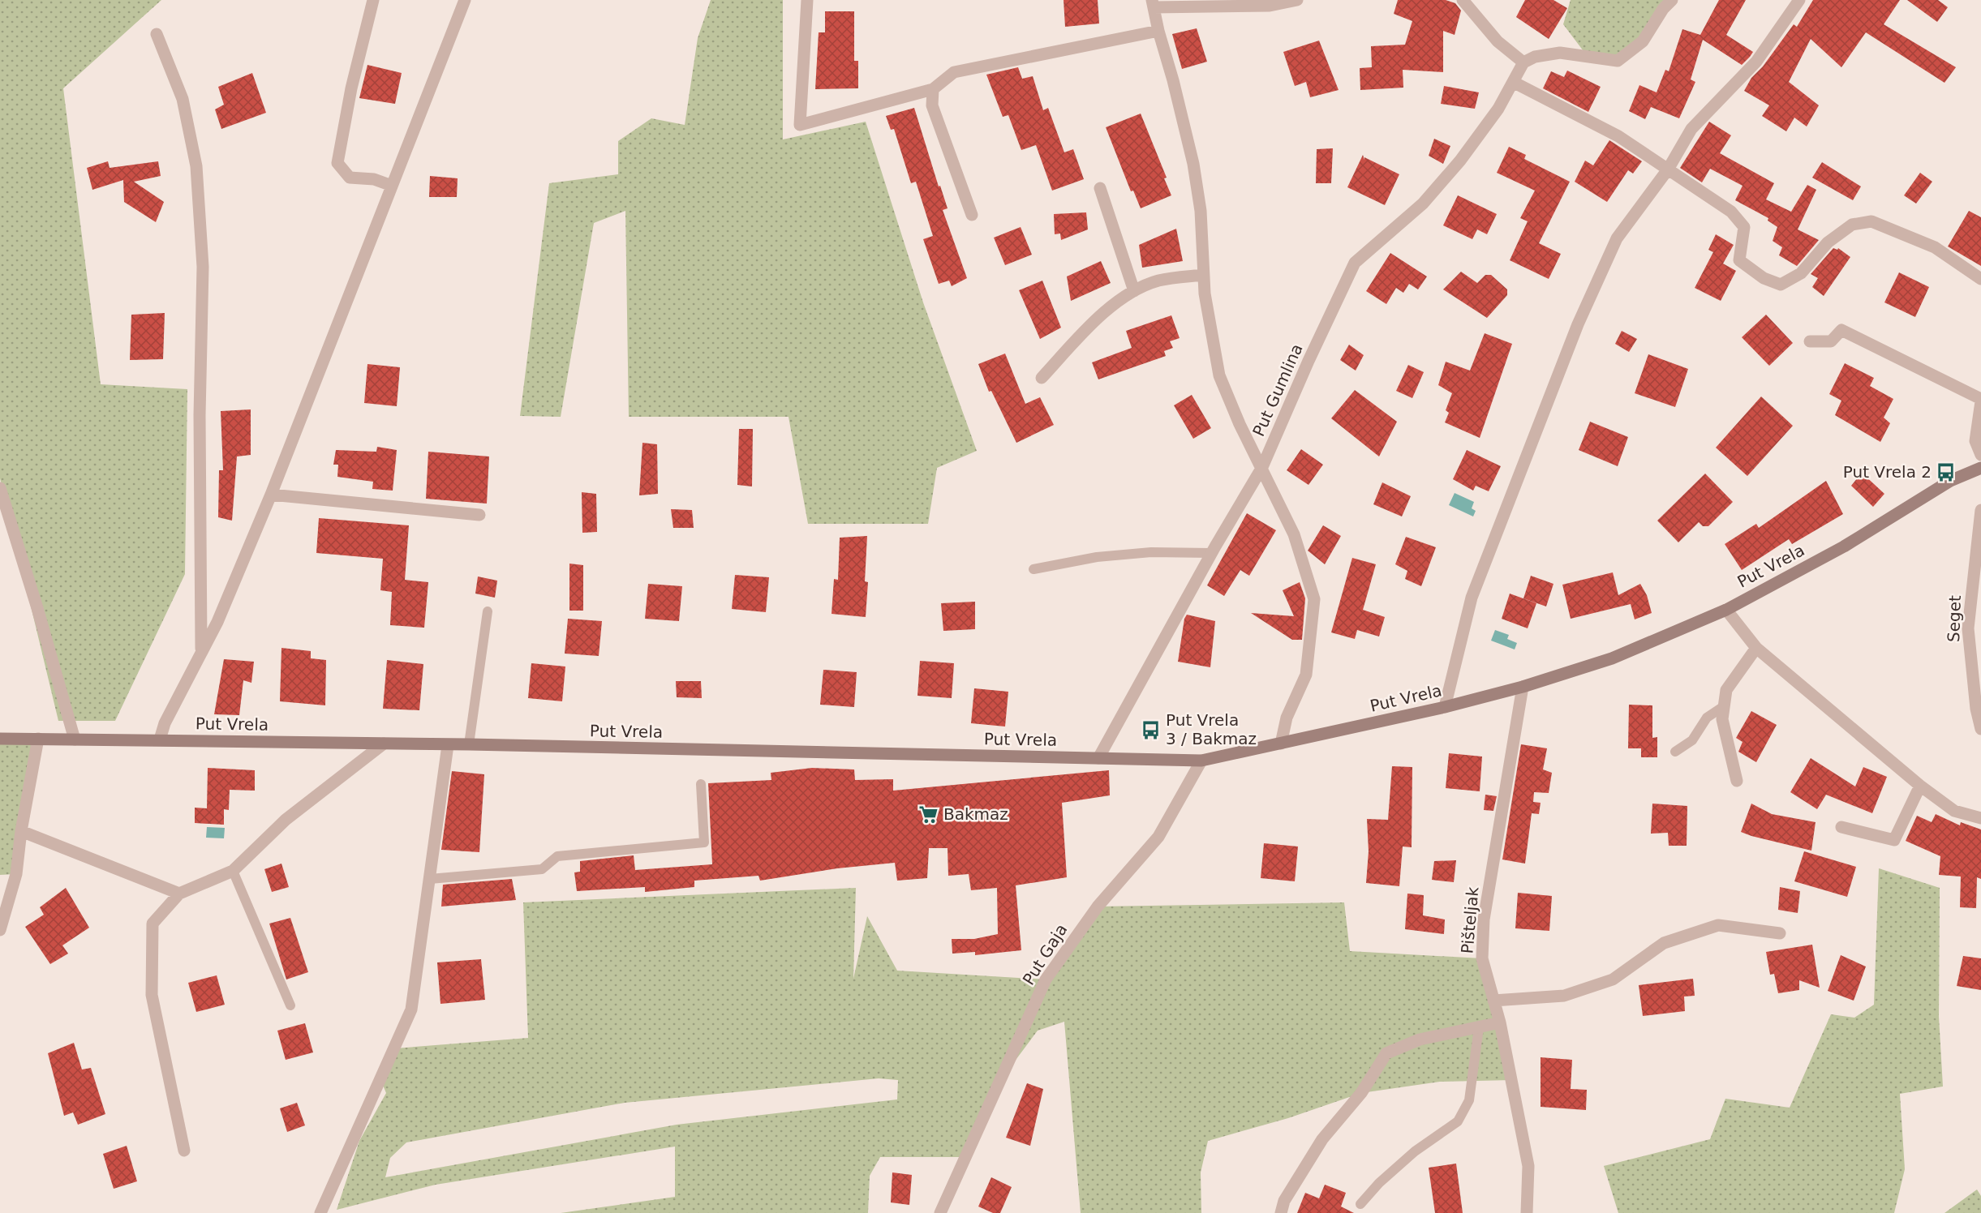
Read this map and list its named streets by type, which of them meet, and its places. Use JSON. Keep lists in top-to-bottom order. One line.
{"streets":{"main road":["Put Vrela"],"street":["Put Gumlina","Seget","Pišteljak","Put Gaja"]},"crossings":[["Put Gumlina","Put Vrela"],["Put Vrela","Pišteljak"],["Put Vrela","Put Gaja"]],"places":{"bus stop":["Put Vrela 2","Put Vrela 3 / Bakmaz"],"supermarket":["Bakmaz"]}}
